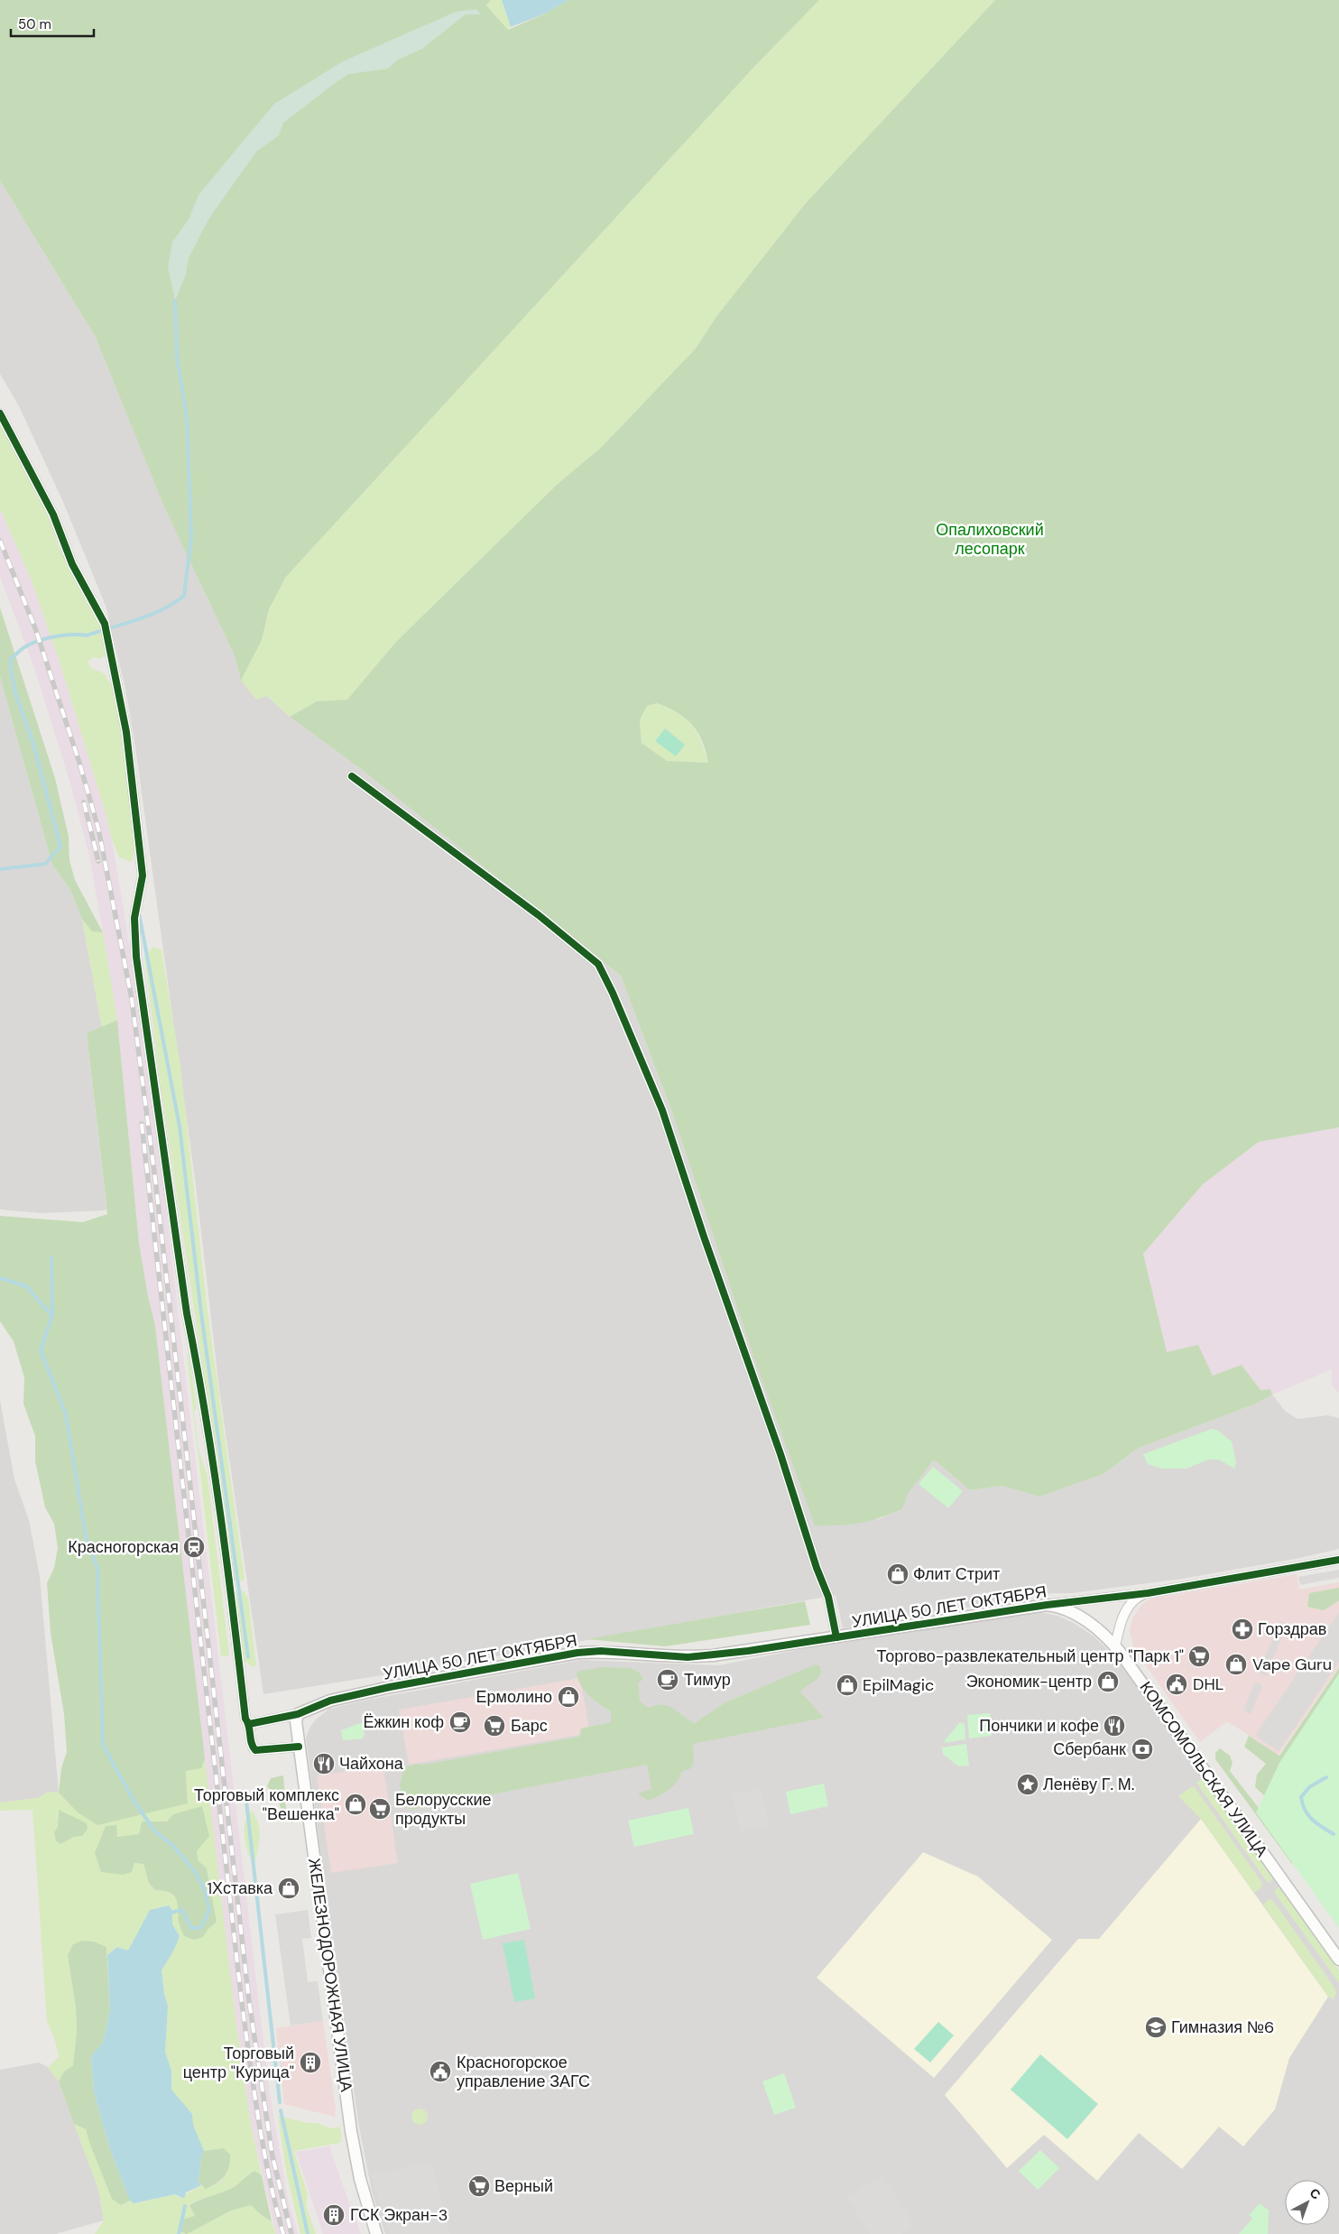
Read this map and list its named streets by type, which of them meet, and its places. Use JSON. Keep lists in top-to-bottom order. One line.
{"streets":{"street":["УЛИЦА 50 ЛЕТ ОКТЯБРЯ","КОМСОМОЛЬСКАЯ УЛИЦА","ЖЕЛЕЗНОДОРОЖНАЯ УЛИЦА"]},"crossings":[["УЛИЦА 50 ЛЕТ ОКТЯБРЯ","КОМСОМОЛЬСКАЯ УЛИЦА"],["УЛИЦА 50 ЛЕТ ОКТЯБРЯ","ЖЕЛЕЗНОДОРОЖНАЯ УЛИЦА"]],"parks":["Опалиховский лесопарк"],"places":{"station":["Красногорская"],"shop":["Флит Стрит","Vape Guru","Экономик-центр","EpilMagic","Ермолино","Торговый комплекс \"Вешенка\"","1Хставка"],"pharmacy":["Горздрав"],"supermarket":["Торгово-развлекательный центр \"Парк 1\"","Барс","Белорусские продукты","Верный"],"cafe":["Тимур","Ёжкин коф"],"public building":["DHL","Красногорское управление ЗАГС"],"restaurant":["Пончики и кофе","Чайхона"],"bank":["Сбербанк"],"place":["Ленёву Г. М."],"school or university":["Гимназия №6"],"building":["Торговый центр \"Курица\"","ГСК Экран-3"]},"scale_bar":"50 m","north":"top right"}
